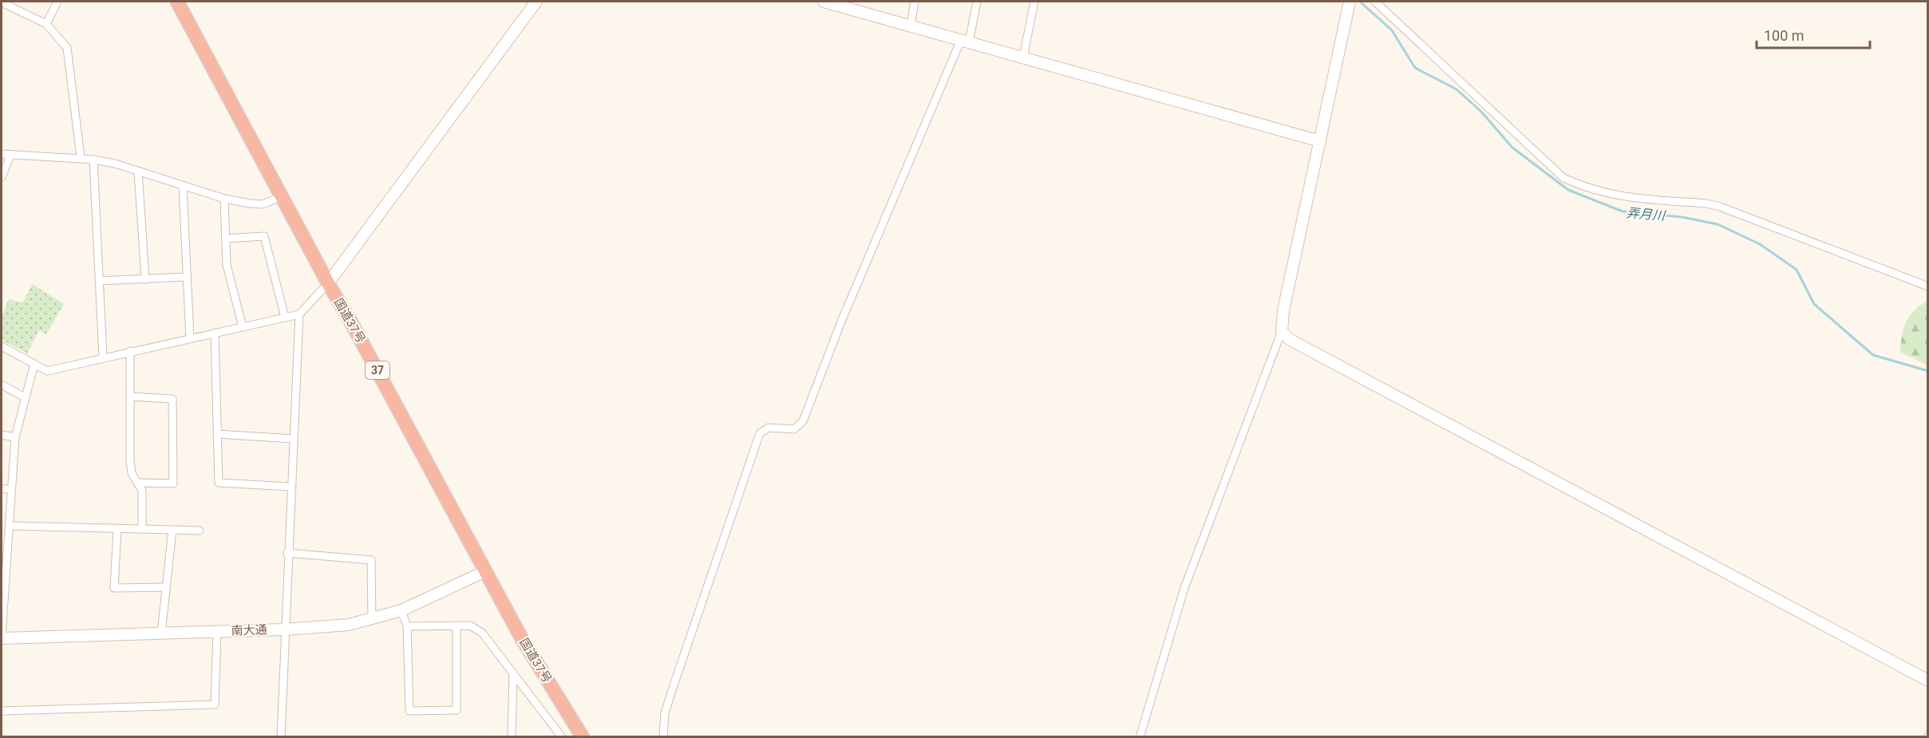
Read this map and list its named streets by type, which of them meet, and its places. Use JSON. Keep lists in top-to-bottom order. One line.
{"streets":{"highway":["国道37号","37"],"street":["南大通"]},"crossings":[["国道37号","南大通"]],"water":["弄月川"],"scale_bar":"100 m"}
